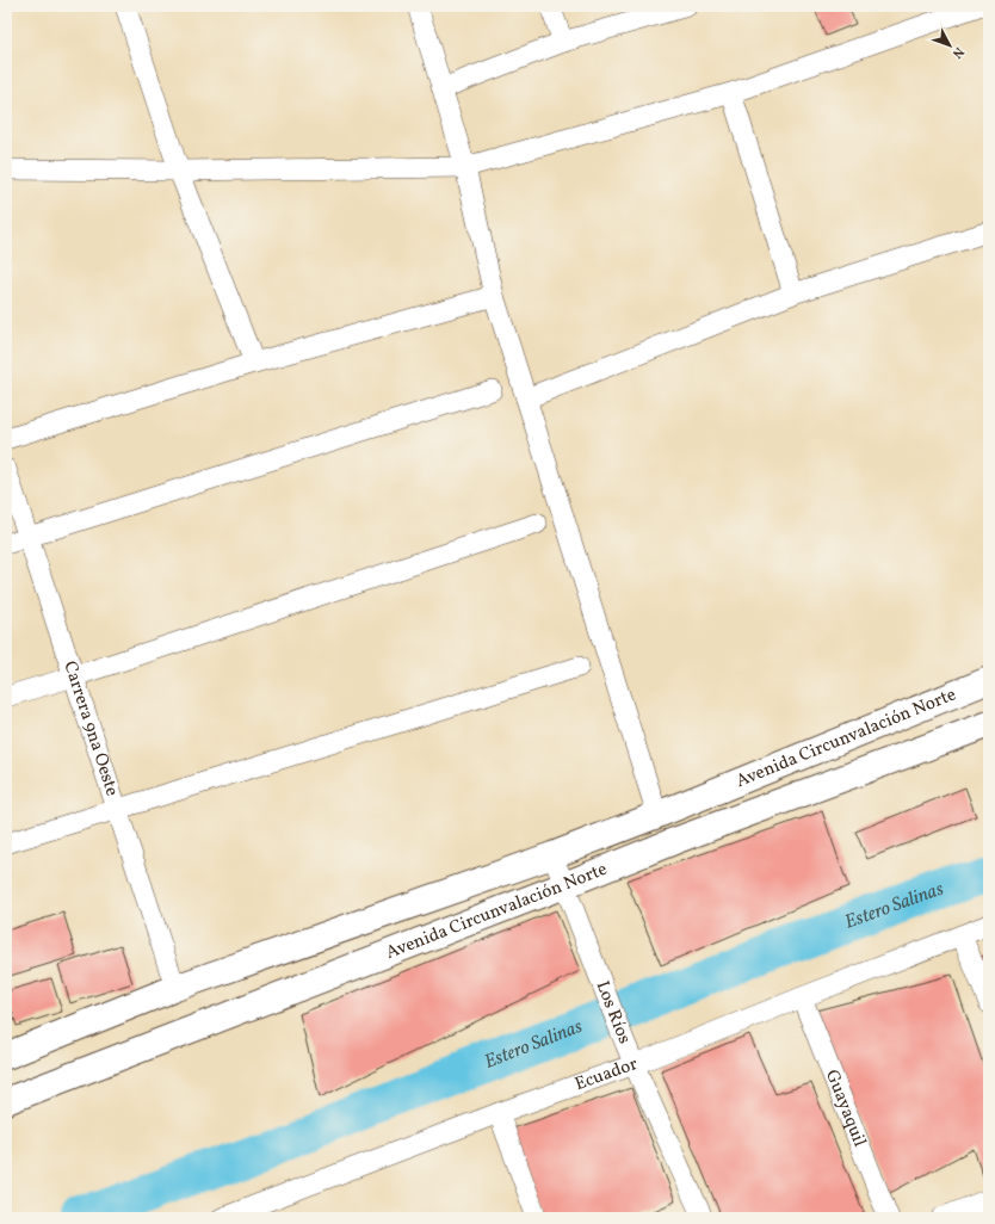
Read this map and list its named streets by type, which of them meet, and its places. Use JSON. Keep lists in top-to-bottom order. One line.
{"streets":{"main road":["Avenida Circunvalación Norte"],"street":["Carrera 9na Oeste","Los Ríos","Ecuador","Guayaquil"]},"crossings":[["Carrera 9na Oeste","Avenida Circunvalación Norte"],["Avenida Circunvalación Norte","Los Ríos"],["Los Ríos","Ecuador"],["Ecuador","Guayaquil"]],"water":["Estero Salinas"],"north":"bottom right"}
